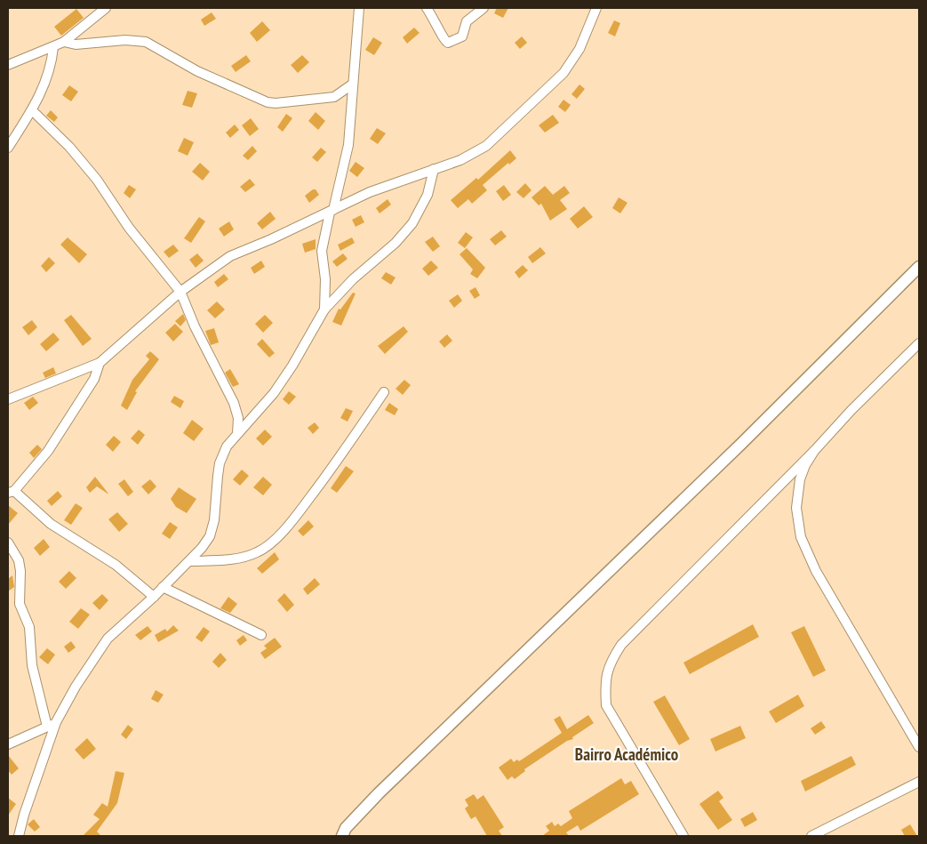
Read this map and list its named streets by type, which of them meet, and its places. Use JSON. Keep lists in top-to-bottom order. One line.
{"districts":["Bairro Académico"]}
